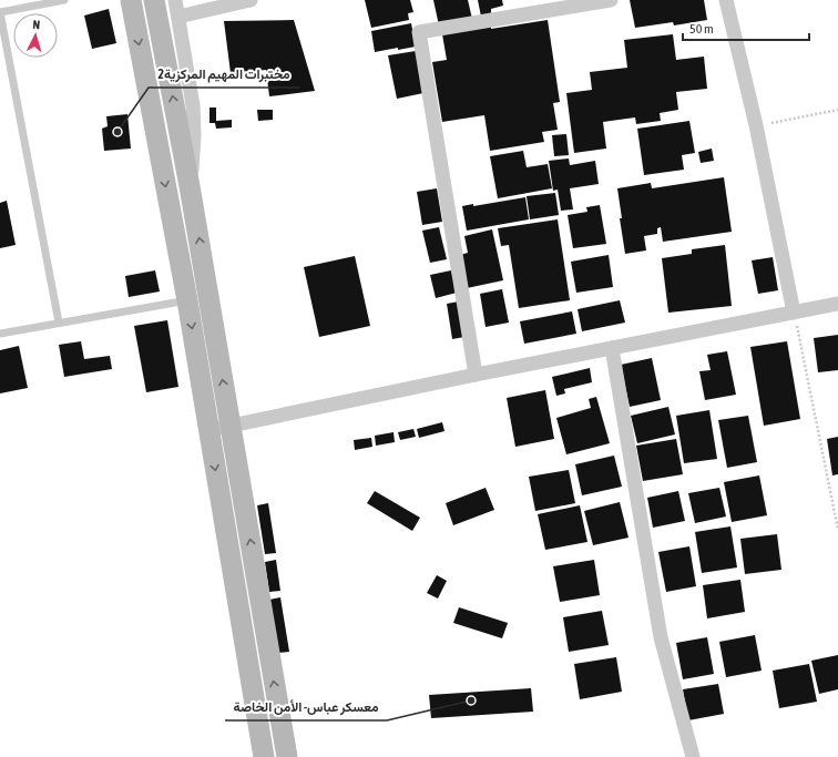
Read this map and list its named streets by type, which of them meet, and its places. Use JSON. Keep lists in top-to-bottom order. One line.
{"places":["مختبرات المهيم المركزية2","معسكر عباس- الأمن الخاصة"],"scale_bar":"50 m","north":"top"}
